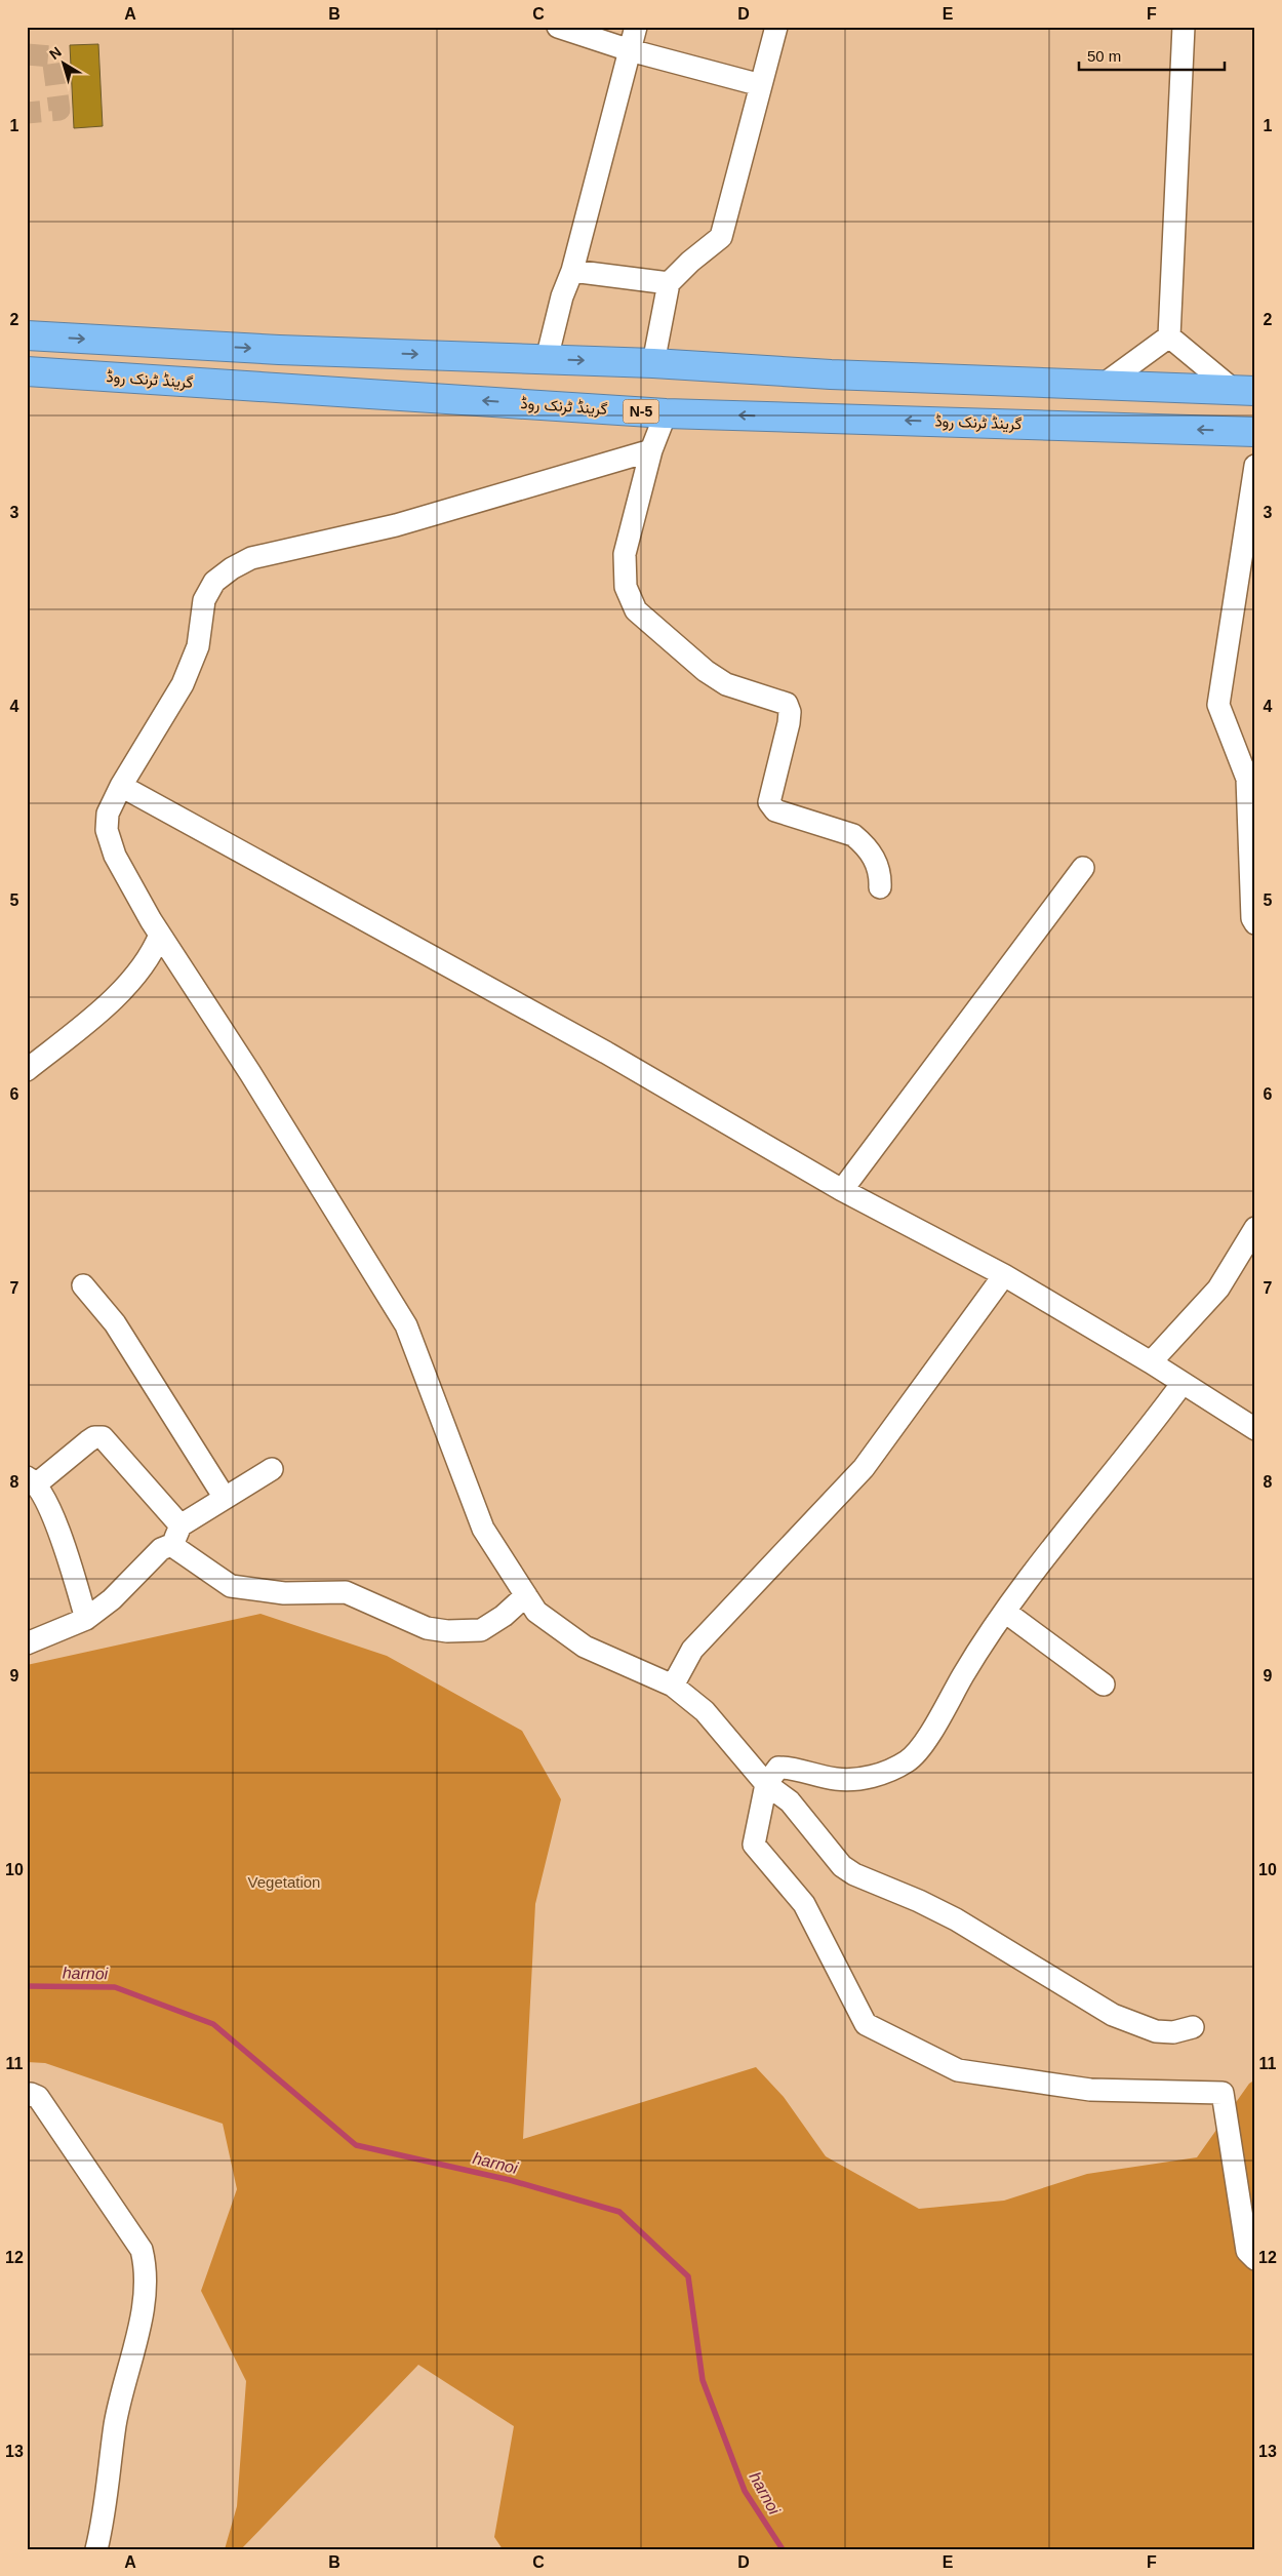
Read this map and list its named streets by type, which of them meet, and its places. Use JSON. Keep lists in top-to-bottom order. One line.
{"streets":{"highway":["گرینڈ ٹرنک روڈ","N-5"]},"water":["harnoi"],"parks":["Vegetation"],"scale_bar":"50 m","north":"top left","grid":{"columns":["A","B","C","D","E","F"],"rows":["1","2","3","4","5","6","7","8","9","10","11","12","13"]}}
